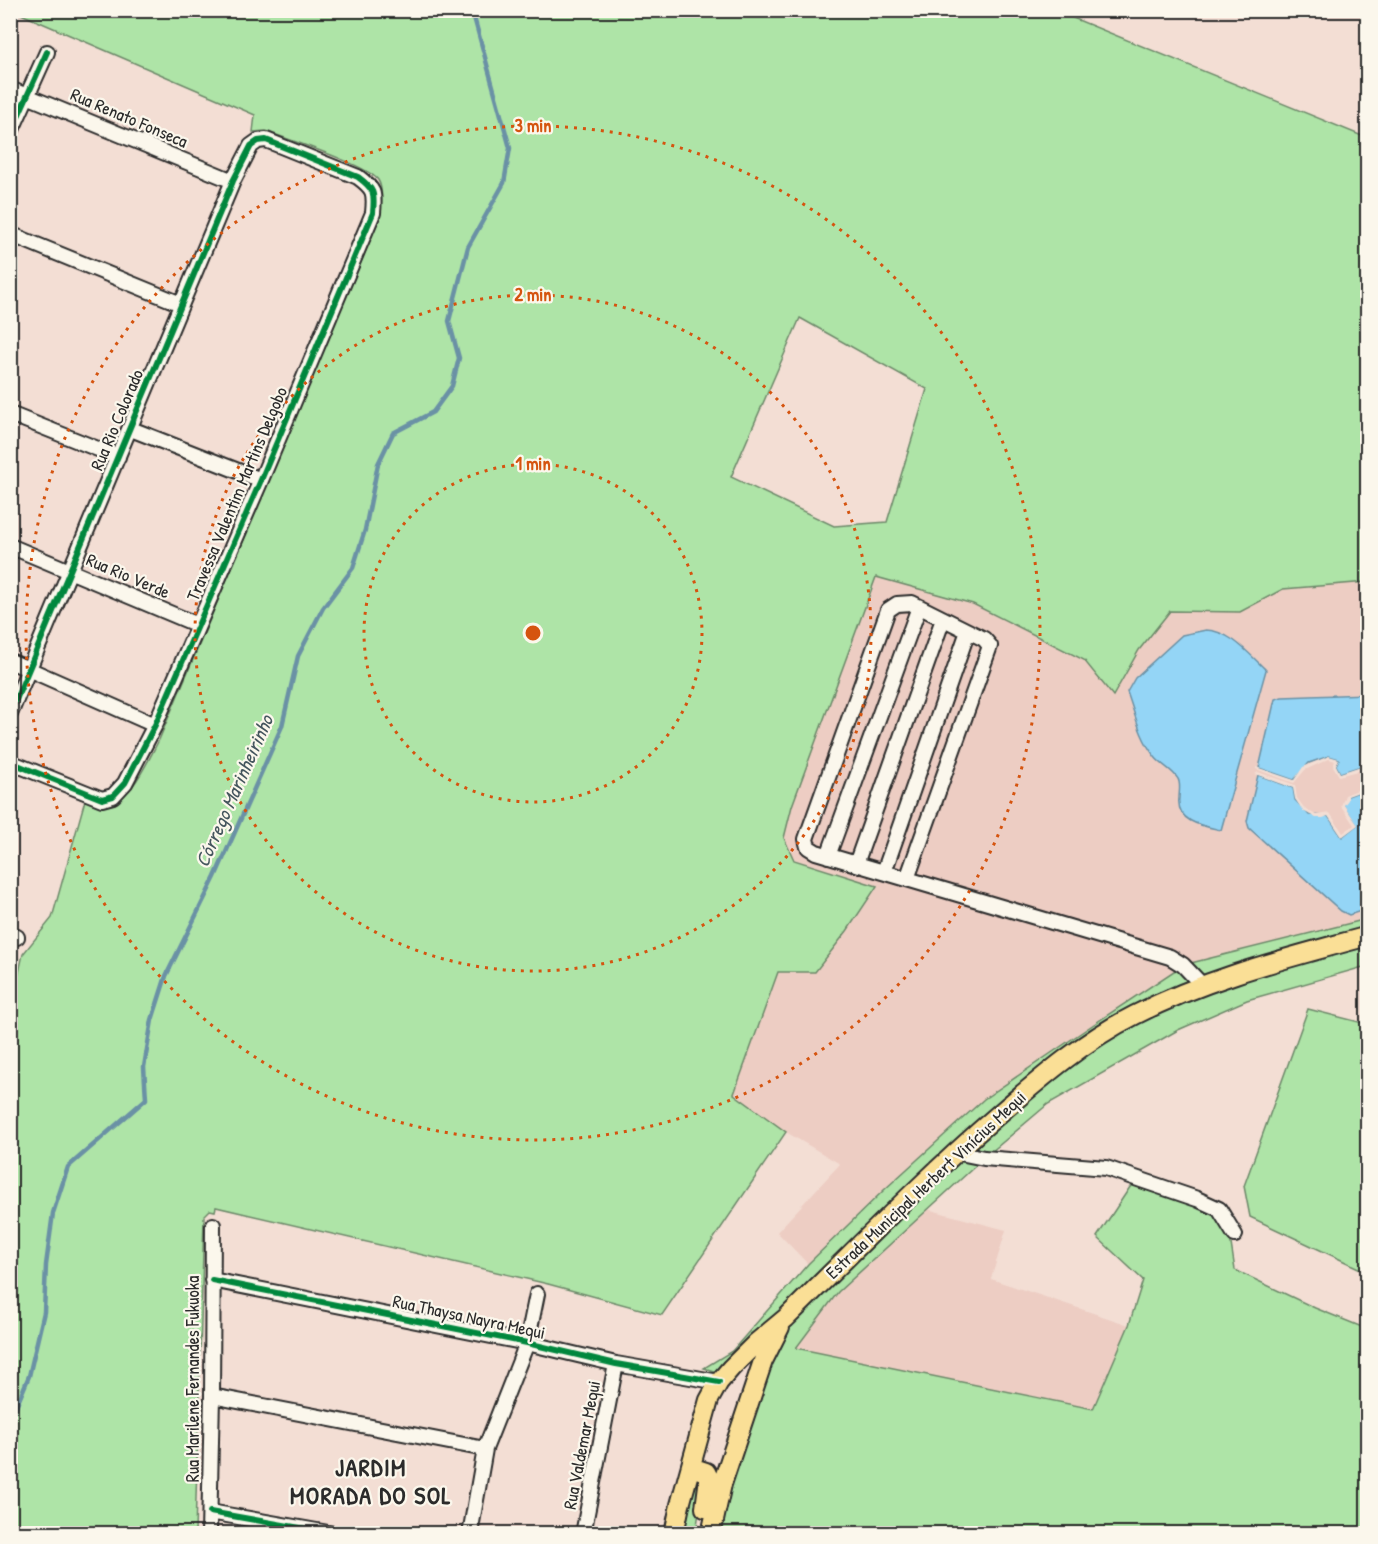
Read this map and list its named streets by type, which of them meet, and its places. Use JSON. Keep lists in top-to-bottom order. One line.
{"streets":{"main road":["Estrada Municipal Herbert Vinícius Mequi"],"street":["Rua Renato Fonseca","Rua Rio Colorado","Travessa Valentim Martins Delgobo","Rua Rio Verde","Rua Thaysa Nayra Mequi","Rua Marilene Fernandes Fukuoka","Rua Valdemar Mequi"]},"crossings":[["Rua Renato Fonseca","Rua Rio Colorado"],["Rua Rio Colorado","Travessa Valentim Martins Delgobo"],["Rua Rio Colorado","Rua Rio Verde"],["Travessa Valentim Martins Delgobo","Rua Rio Verde"],["Estrada Municipal Herbert Vinícius Mequi","Rua Thaysa Nayra Mequi"],["Rua Thaysa Nayra Mequi","Rua Marilene Fernandes Fukuoka"],["Rua Thaysa Nayra Mequi","Rua Valdemar Mequi"]],"districts":["JARDIM MORADA DO SOL"],"water":["Córrego Marinheirinho"],"rings":["3 min","2 min","1 min"]}
